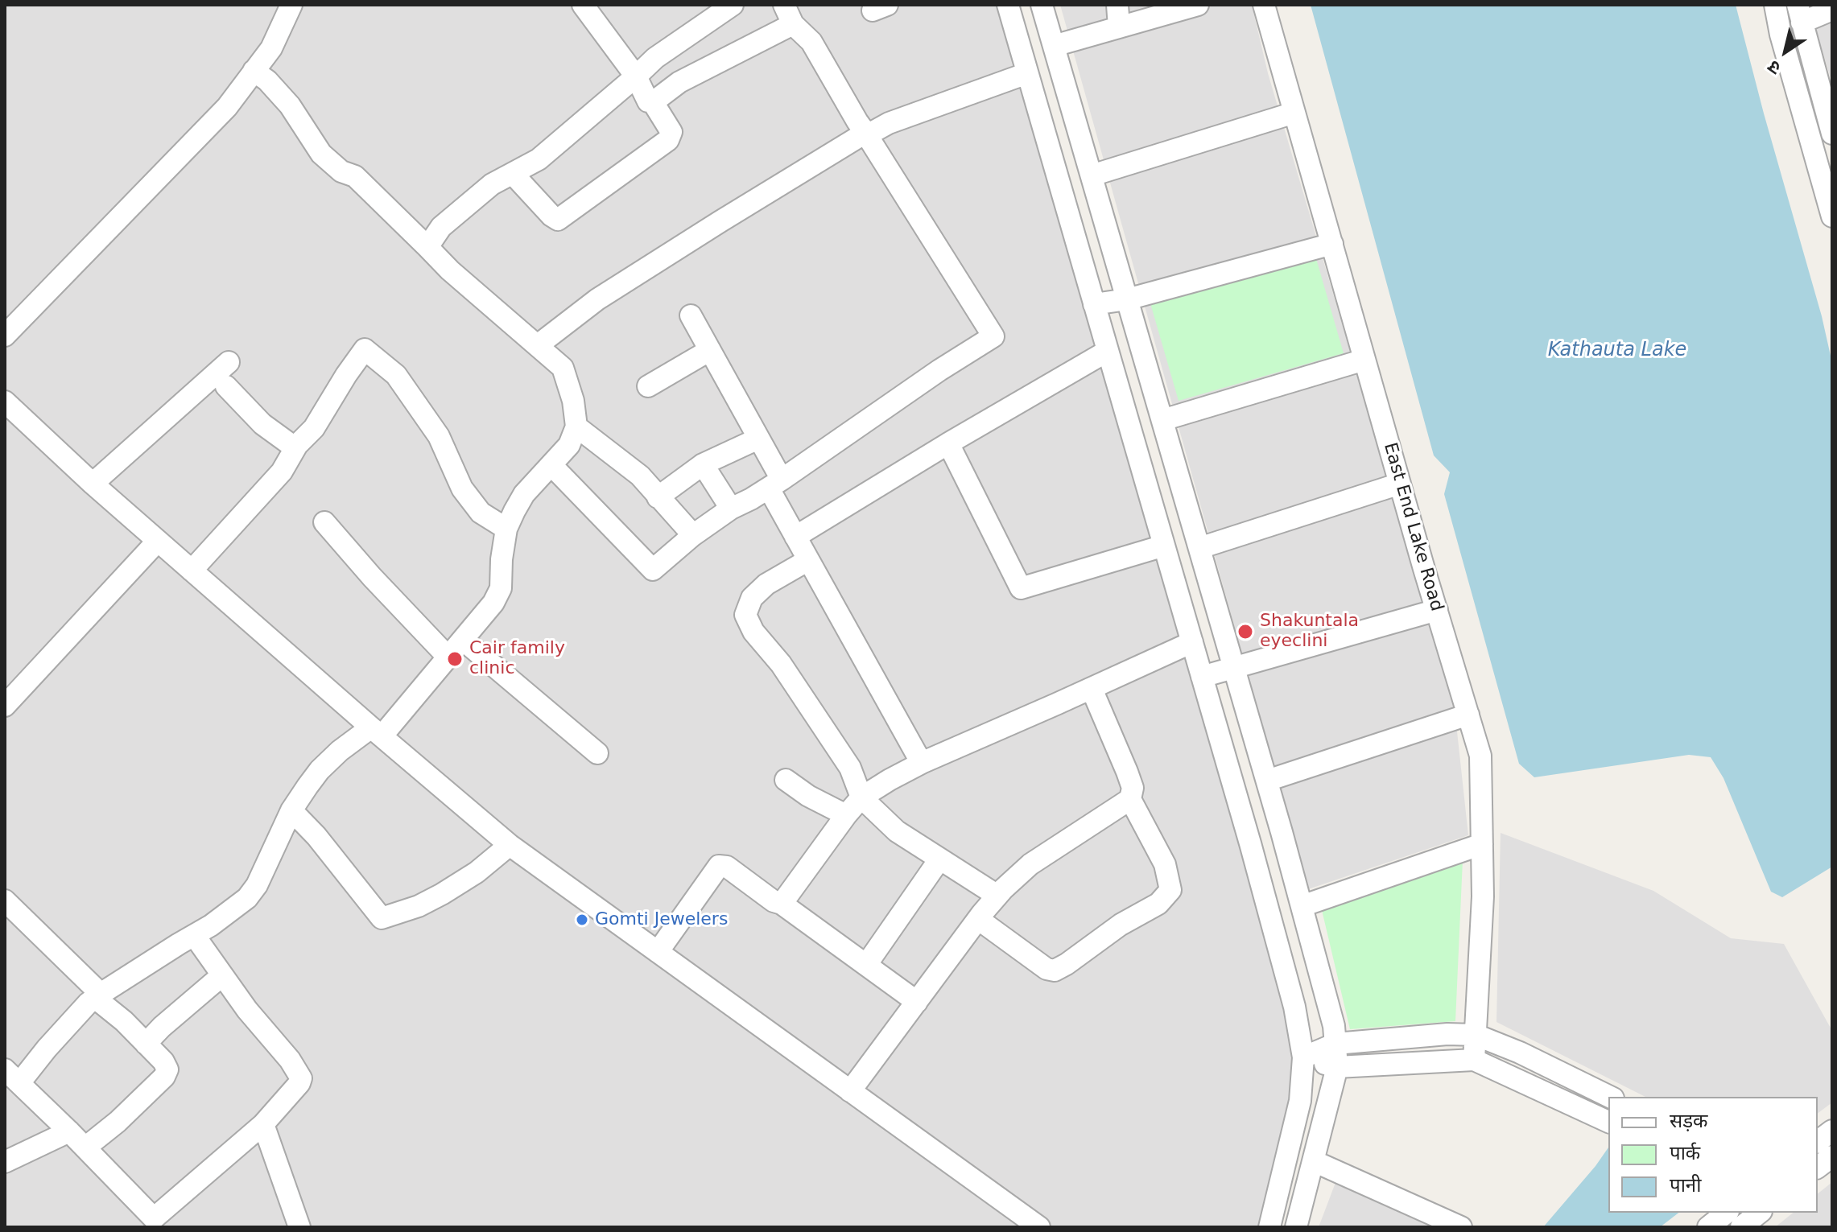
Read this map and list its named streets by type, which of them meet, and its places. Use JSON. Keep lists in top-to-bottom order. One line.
{"streets":{"street":["East End Lake Road"]},"water":["Kathauta Lake"],"places":["Shakuntala eyeclini","Cair family clinic","Gomti Jewelers"],"legend":["सड़क","पार्क","पानी"],"north":"bottom left"}
